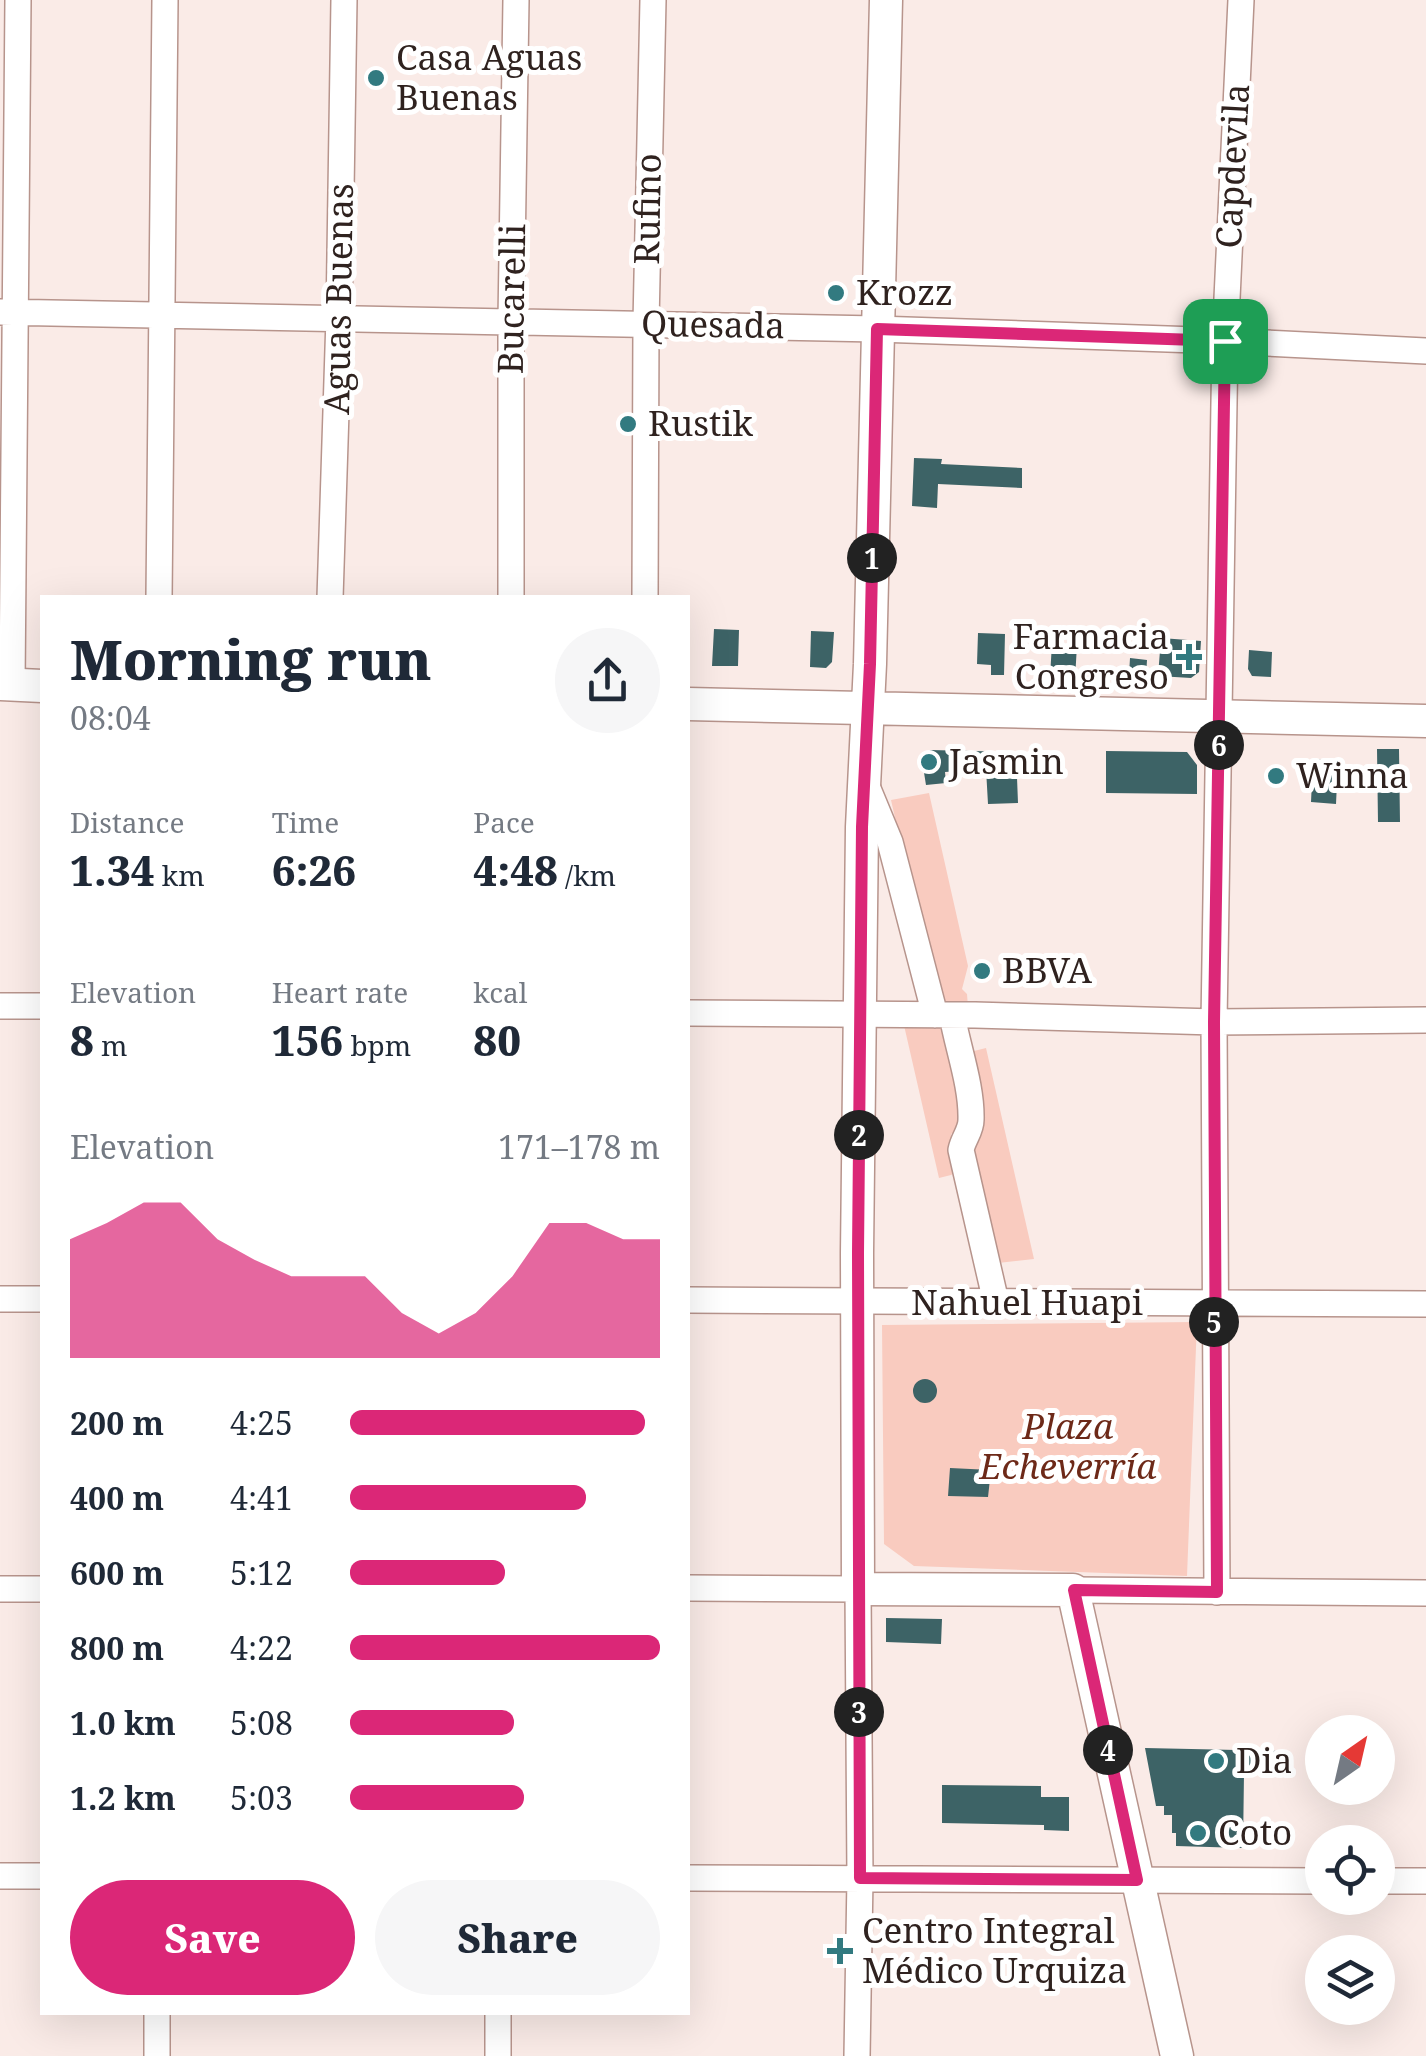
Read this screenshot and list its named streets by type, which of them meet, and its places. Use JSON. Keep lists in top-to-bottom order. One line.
{"streets":{"street":["Capdevila","Rufino","Aguas Buenas","Bucarelli","Quesada","Nahuel Huapi"]},"crossings":[["Capdevila","Quesada"],["Capdevila","Nahuel Huapi"],["Rufino","Quesada"],["Aguas Buenas","Quesada"],["Bucarelli","Quesada"]],"parks":["Plaza Echeverría"],"places":{"other":["Casa Aguas Buenas","Krozz","Rustik","Jasmin","Winna","BBVA","Dia","Coto"],"health":["Farmacia Congreso","Centro Integral Médico Urquiza"]},"north":"top right","page":{"pins":["1","6","2","5","3","4"],"heading":["Morning run","08:04"],"stats":[["Distance","1.34 km"],["Time","6:26"],["Pace","4:48 /km"],["Elevation","8 m"],["Heart rate","156 bpm"],["kcal","80"]],"chart":["Elevation","171–178 m"],"list":[{"name":"200 m","note":"4:25"},{"name":"400 m","note":"4:41"},{"name":"600 m","note":"5:12"},{"name":"800 m","note":"4:22"},{"name":"1.0 km","note":"5:08"},{"name":"1.2 km","note":"5:03"}],"buttons":["Save","Share"]}}
